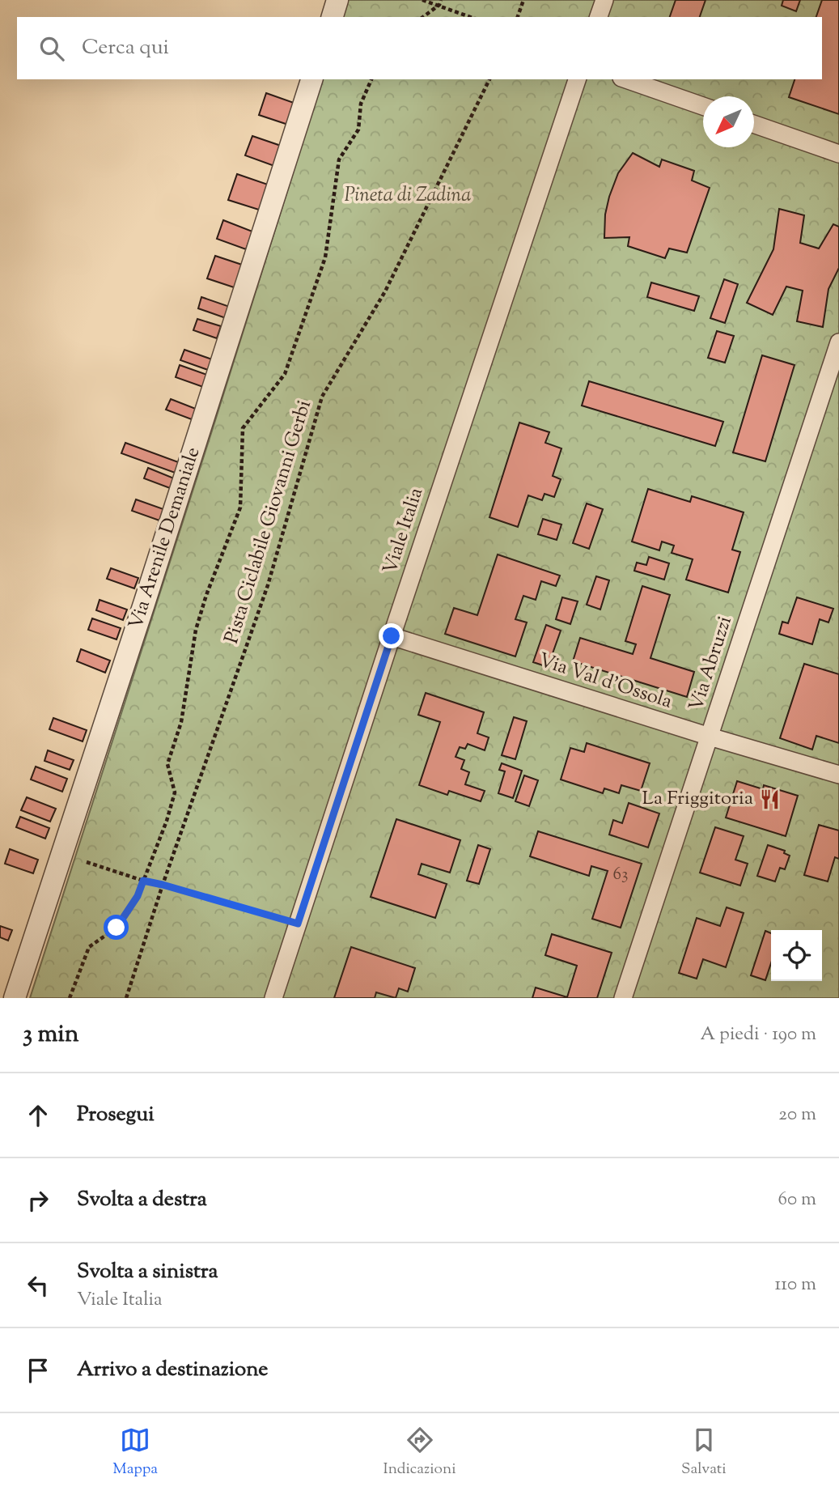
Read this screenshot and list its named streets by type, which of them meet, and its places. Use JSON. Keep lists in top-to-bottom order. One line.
{"streets":{"street":["Viale Italia","Via Arenile Demaniale","Via Abruzzi","Via Val d'Ossola"],"path":["Pista Ciclabile Giovanni Gerbi"]},"crossings":[["Viale Italia","Via Val d'Ossola"],["Via Abruzzi","Via Val d'Ossola"]],"parks":["Pineta di Zadina"],"places":{"restaurant":["La Friggitoria"]},"house_numbers":["63"],"north":"bottom left","page":{"search":"Cerca qui","heading":["3 min","A piedi · 190 m"],"list":[["Prosegui","20 m"],["Svolta a destra","60 m"],["Svolta a sinistra","Viale Italia","110 m"],"Arrivo a destinazione"],"nav":["Mappa","Indicazioni","Salvati"]}}
